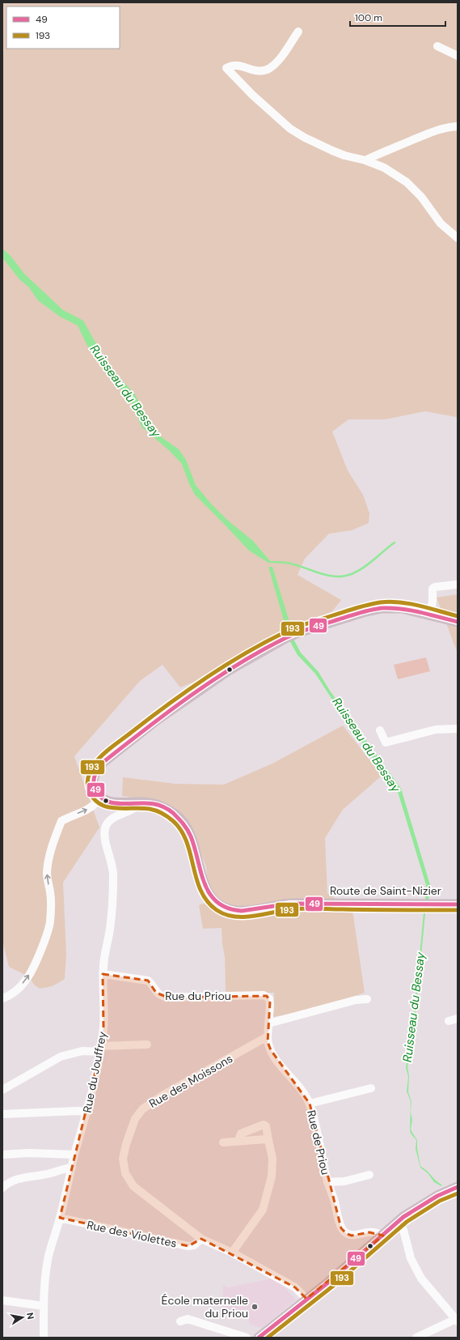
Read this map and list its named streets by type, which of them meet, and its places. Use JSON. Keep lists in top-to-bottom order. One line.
{"streets":{"main road":["Route de Saint-Nizier"],"street":["Rue du Priou","Rue du Jouffrey","Rue des Moissons","Rue de Priou","Rue des Violettes"]},"crossings":[["Route de Saint-Nizier","Rue du Jouffrey"],["Rue du Priou","Rue du Jouffrey"],["Rue du Jouffrey","Rue des Violettes"],["Rue des Moissons","Rue de Priou"],["Rue des Moissons","Rue des Violettes"]],"water":["Ruisseau du Bessay"],"places":["École maternelle du Priou"],"lines":["transit line 193","transit line 49"],"legend":["49","193"],"scale_bar":"100 m","north":"right"}
